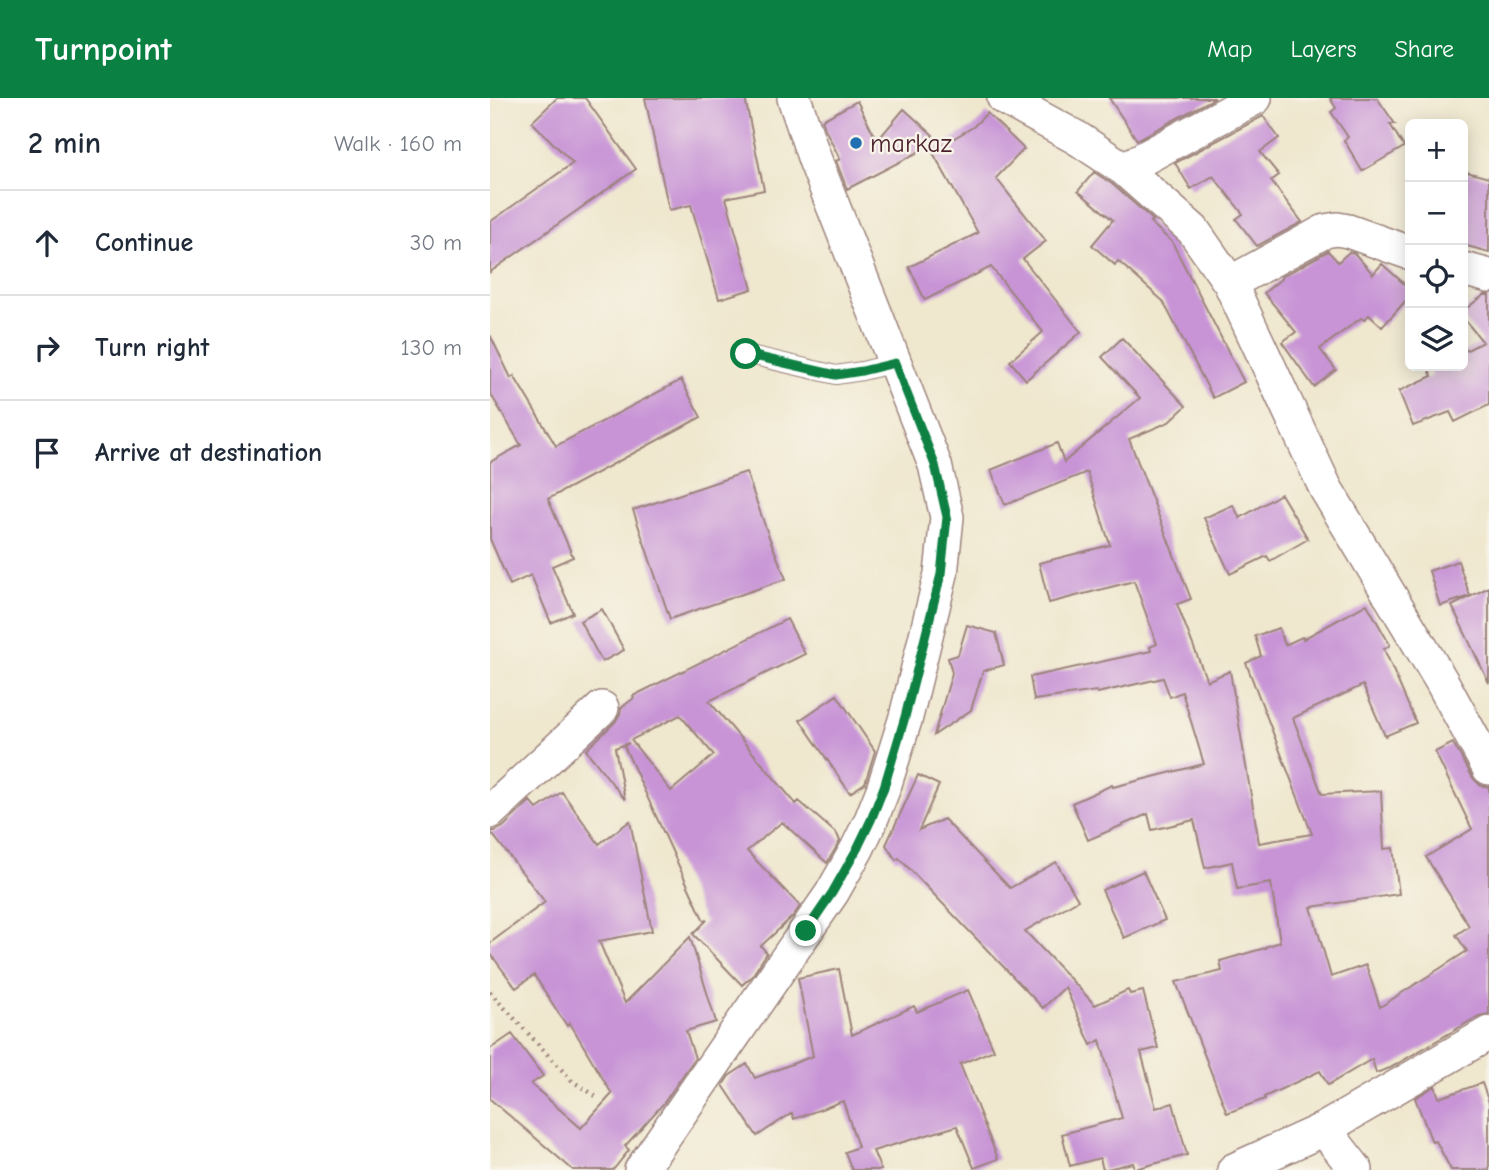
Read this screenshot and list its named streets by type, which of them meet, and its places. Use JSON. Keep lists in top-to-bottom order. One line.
{"places":["markaz"],"page":{"header":"Turnpoint","nav":["Map","Layers","Share"],"heading":["2 min","Walk · 160 m"],"map_buttons":["+","−"],"list":[["Continue","30 m"],["Turn right","130 m"],"Arrive at destination"]}}
